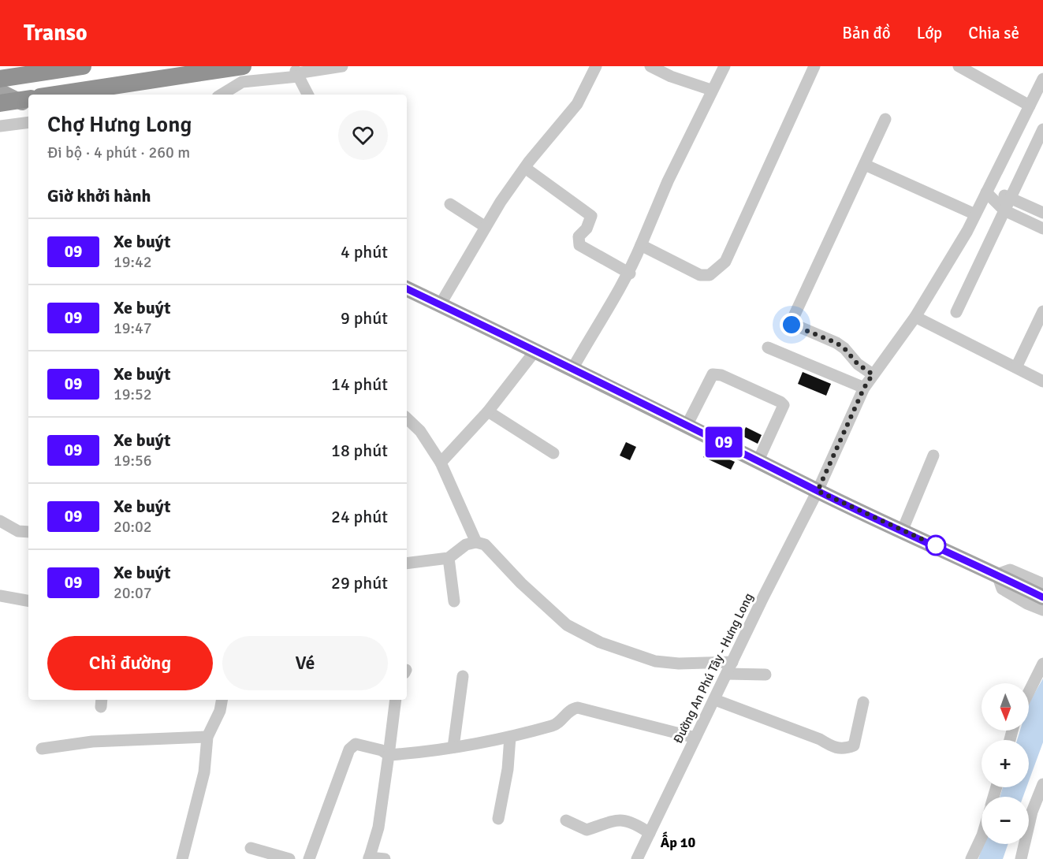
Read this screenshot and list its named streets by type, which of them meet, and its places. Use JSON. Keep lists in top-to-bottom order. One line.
{"streets":{"street":["Đường An Phú Tây - Hưng Long"]},"districts":["Ấp 10"],"lines":["bus line 09"],"north":"bottom","page":{"header":"Transo","nav":["Bản đồ","Lớp","Chia sẻ"],"on_map":"09","heading":[["Chợ Hưng Long","Đi bộ · 4 phút · 260 m"],"Giờ khởi hành"],"list":[{"mark":"09","name":"Xe buýt","note":"19:42","value":"4 phút"},{"mark":"09","name":"Xe buýt","note":"19:47","value":"9 phút"},{"mark":"09","name":"Xe buýt","note":"19:52","value":"14 phút"},{"mark":"09","name":"Xe buýt","note":"19:56","value":"18 phút"},{"mark":"09","name":"Xe buýt","note":"20:02","value":"24 phút"},{"mark":"09","name":"Xe buýt","note":"20:07","value":"29 phút"}],"buttons":["Chỉ đường","Vé"],"map_buttons":["+","−"]}}
